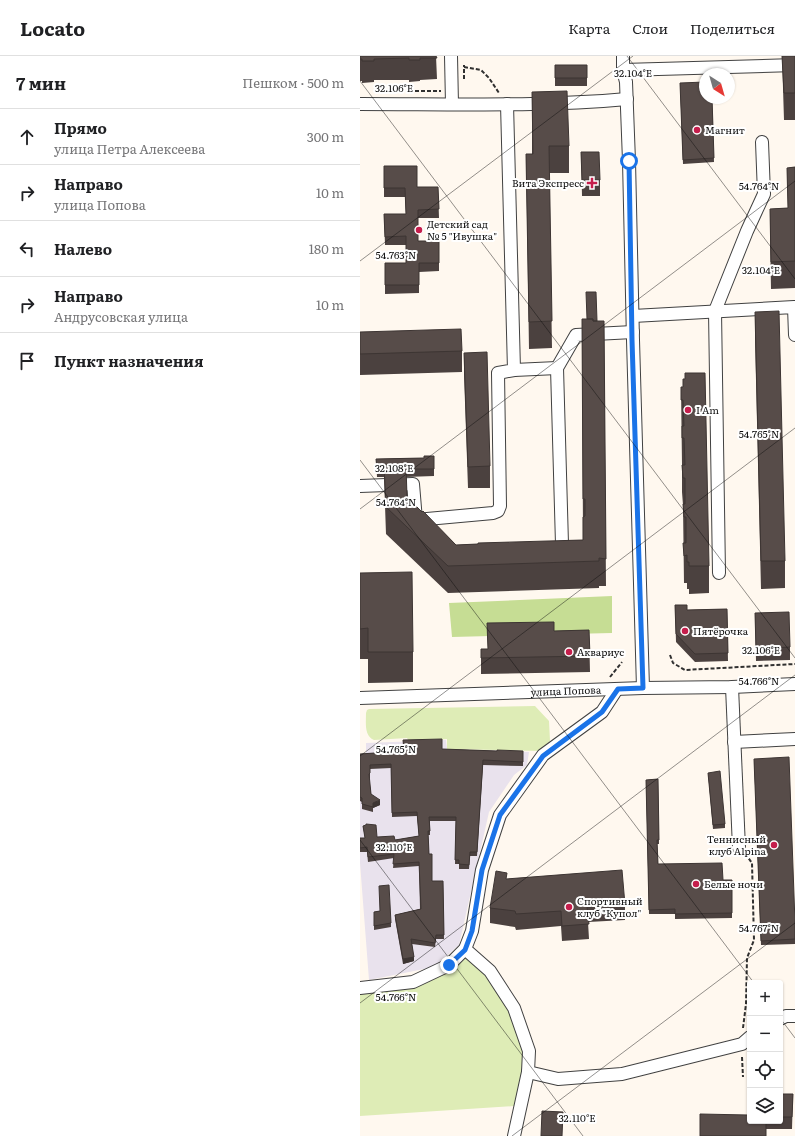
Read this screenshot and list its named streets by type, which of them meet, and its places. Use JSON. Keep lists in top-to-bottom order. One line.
{"streets":{"street":["улица Попова"]},"places":{"other":["Магнит","Детский сад № 5 \"Ивушка\"","I Am","Пятёрочка","Аквариус","Теннисный клуб Alpina","Белые ночи","Спортивный клуб \"Купол\""],"health":["Вита Экспресс"]},"north":"bottom right","page":{"header":"Locato","nav":["Карта","Слои","Поделиться"],"heading":["7 мин","Пешком · 500 m"],"list":[["Прямо","улица Петра Алексеева","300 m"],["Направо","улица Попова","10 m"],["Налево","180 m"],["Направо","Андрусовская улица","10 m"],"Пункт назначения"],"map_buttons":["+","−"]},"coordinates":["32.104°E","32.106°E","54.764°N","54.763°N","54.765°N","32.108°E","54.766°N","32.110°E","54.767°N"]}
